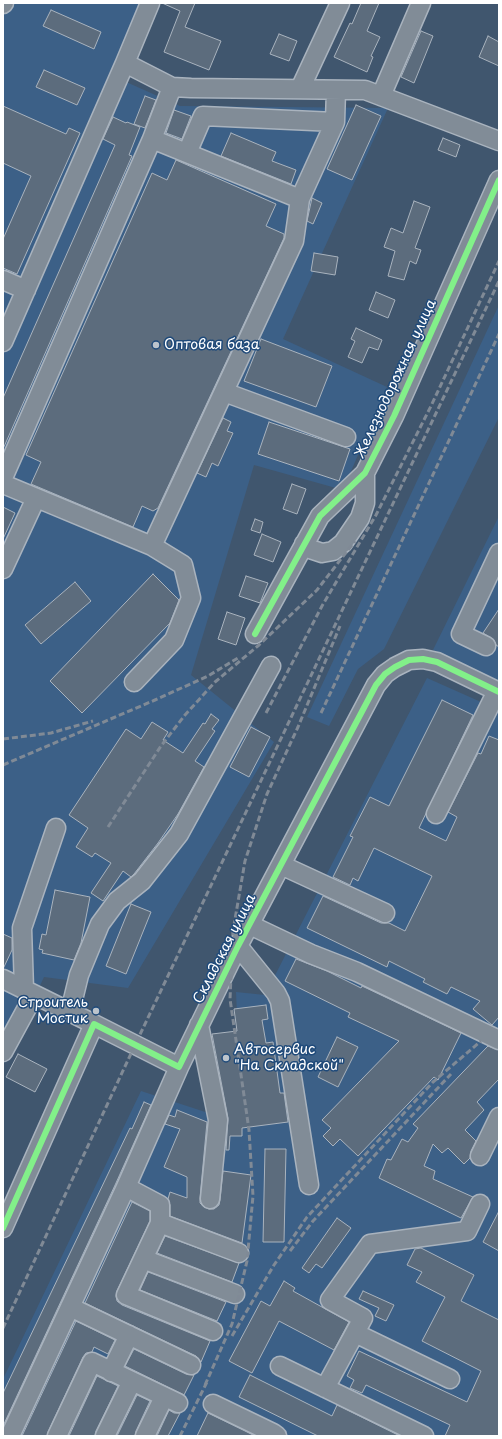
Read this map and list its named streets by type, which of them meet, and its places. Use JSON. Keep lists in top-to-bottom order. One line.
{"streets":{"street":["Железнодорожная улица","Складская улица"]},"places":["Оптовая база","Строитель Мостик","Автосервис \"На Складской\""]}
